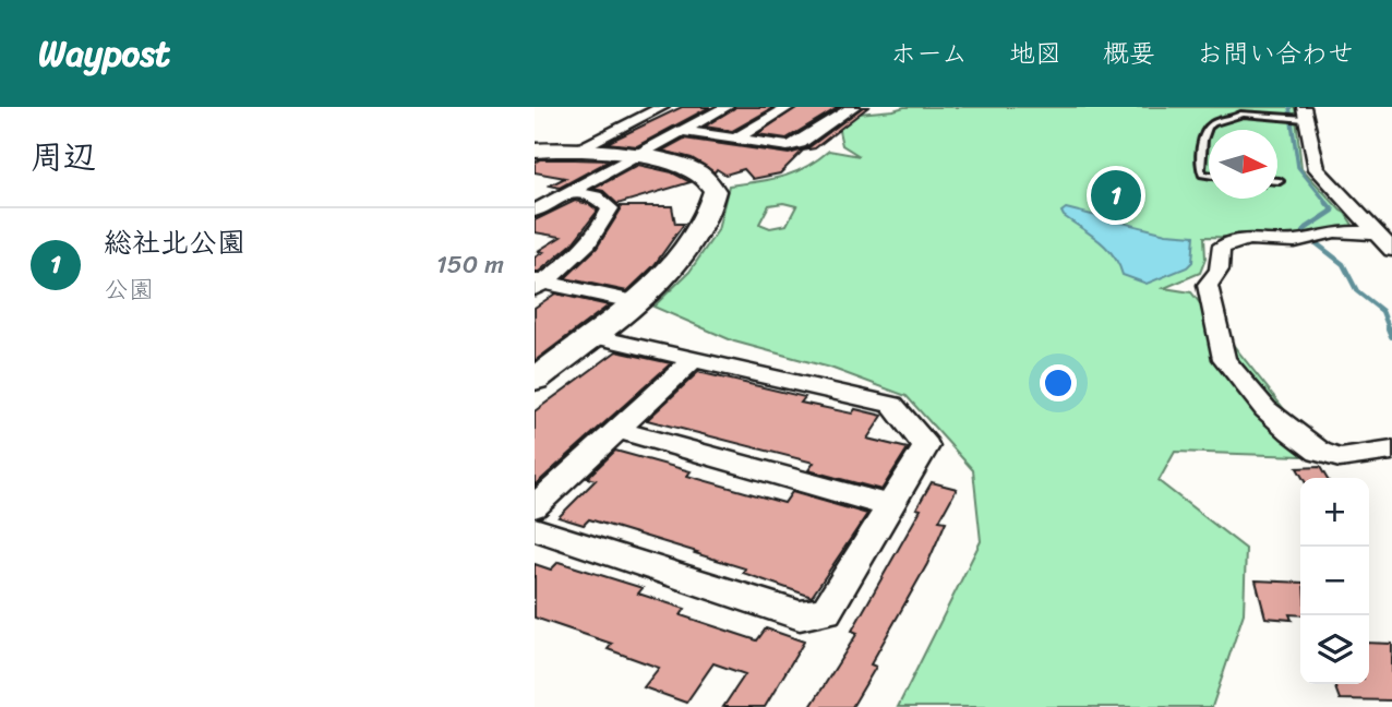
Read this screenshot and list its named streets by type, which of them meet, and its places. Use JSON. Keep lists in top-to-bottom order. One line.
{"north":"right","page":{"header":"Waypost","nav":["ホーム","地図","概要","お問い合わせ"],"heading":"周辺","pins":"1","list":[{"mark":"1","name":"総社北公園","note":"公園","value":"150 m"}],"map_buttons":["+","−"]}}
